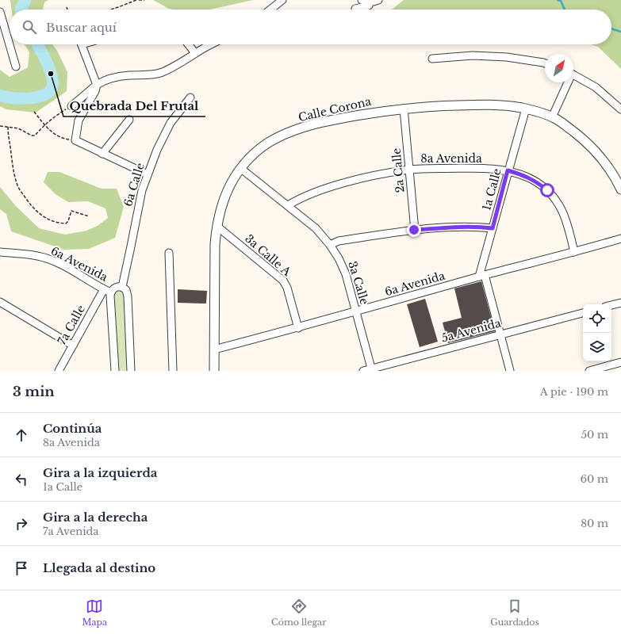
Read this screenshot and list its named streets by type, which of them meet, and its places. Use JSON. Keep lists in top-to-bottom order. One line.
{"streets":{"street":["Calle Corona","8a Avenida","2a Calle","6a Calle","1a Calle","3a Calle A","6a Avenida","3a Calle","7a Calle","5a Avenida"]},"crossings":[["Calle Corona","2a Calle"],["Calle Corona","1a Calle"],["Calle Corona","3a Calle A"],["Calle Corona","6a Avenida"],["Calle Corona","3a Calle"],["8a Avenida","2a Calle"],["8a Avenida","1a Calle"],["8a Avenida","6a Avenida"],["8a Avenida","3a Calle"],["1a Calle","6a Avenida"],["1a Calle","5a Avenida"],["3a Calle A","6a Avenida"],["6a Avenida","3a Calle"],["6a Avenida","7a Calle"],["3a Calle","5a Avenida"]],"places":["Quebrada Del Frutal"],"north":"top right","page":{"search":"Buscar aquí","heading":["3 min","A pie · 190 m"],"list":[["Continúa","8a Avenida","50 m"],["Gira a la izquierda","1a Calle","60 m"],["Gira a la derecha","7a Avenida","80 m"],"Llegada al destino"],"nav":["Mapa","Cómo llegar","Guardados"]}}
